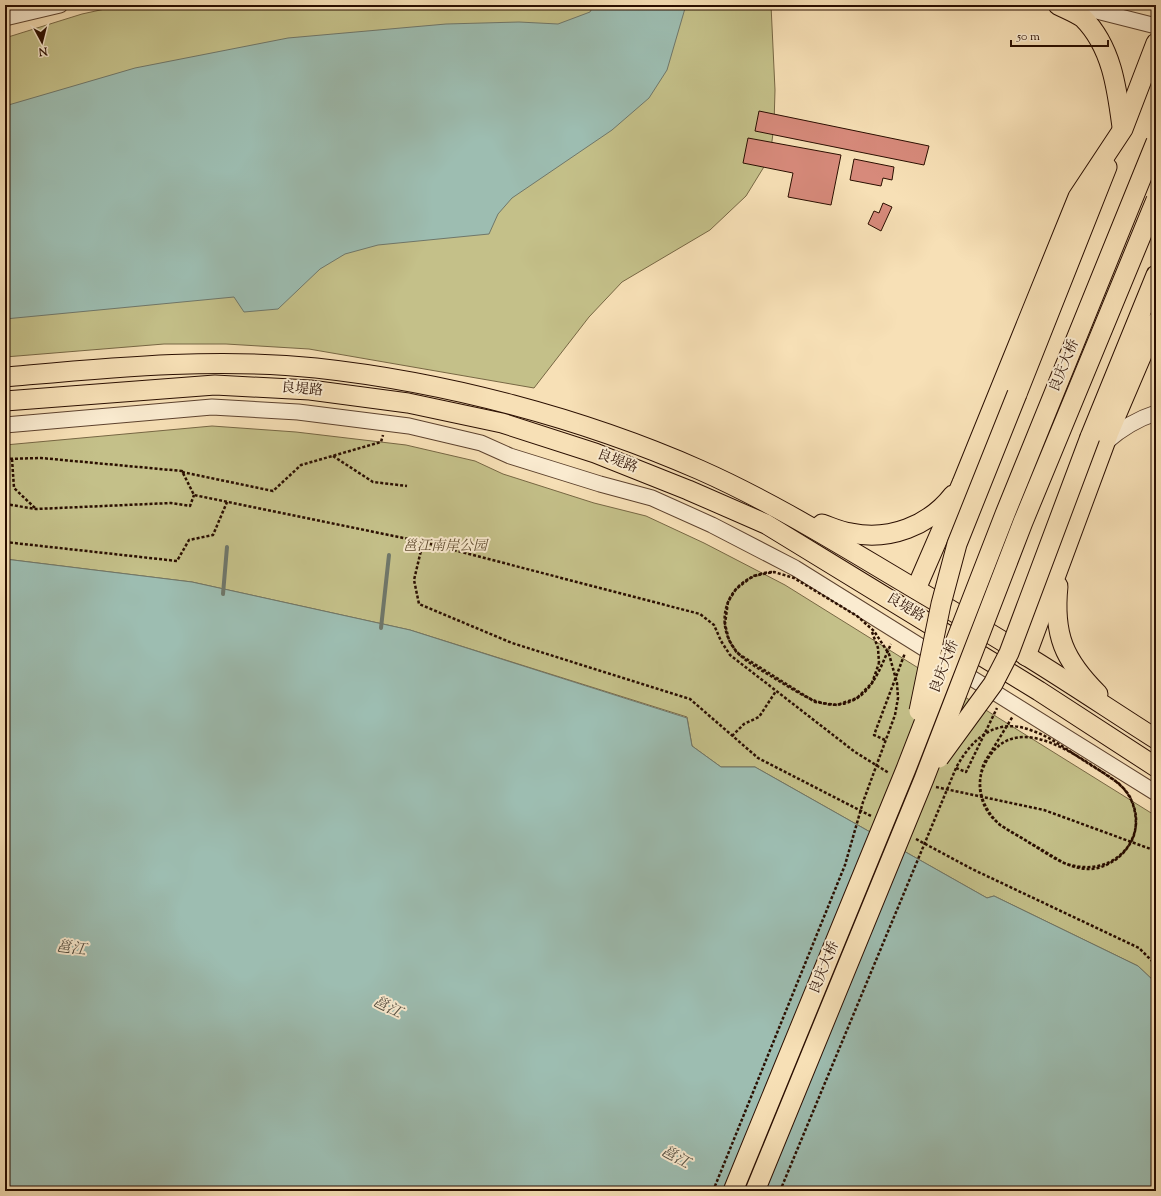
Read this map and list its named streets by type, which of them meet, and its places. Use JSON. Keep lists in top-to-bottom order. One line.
{"streets":{"main road":["良庆大桥","良堤路"]},"water":["邕江"],"parks":["邕江南岸公园"],"scale_bar":"50 m","north":"bottom"}
